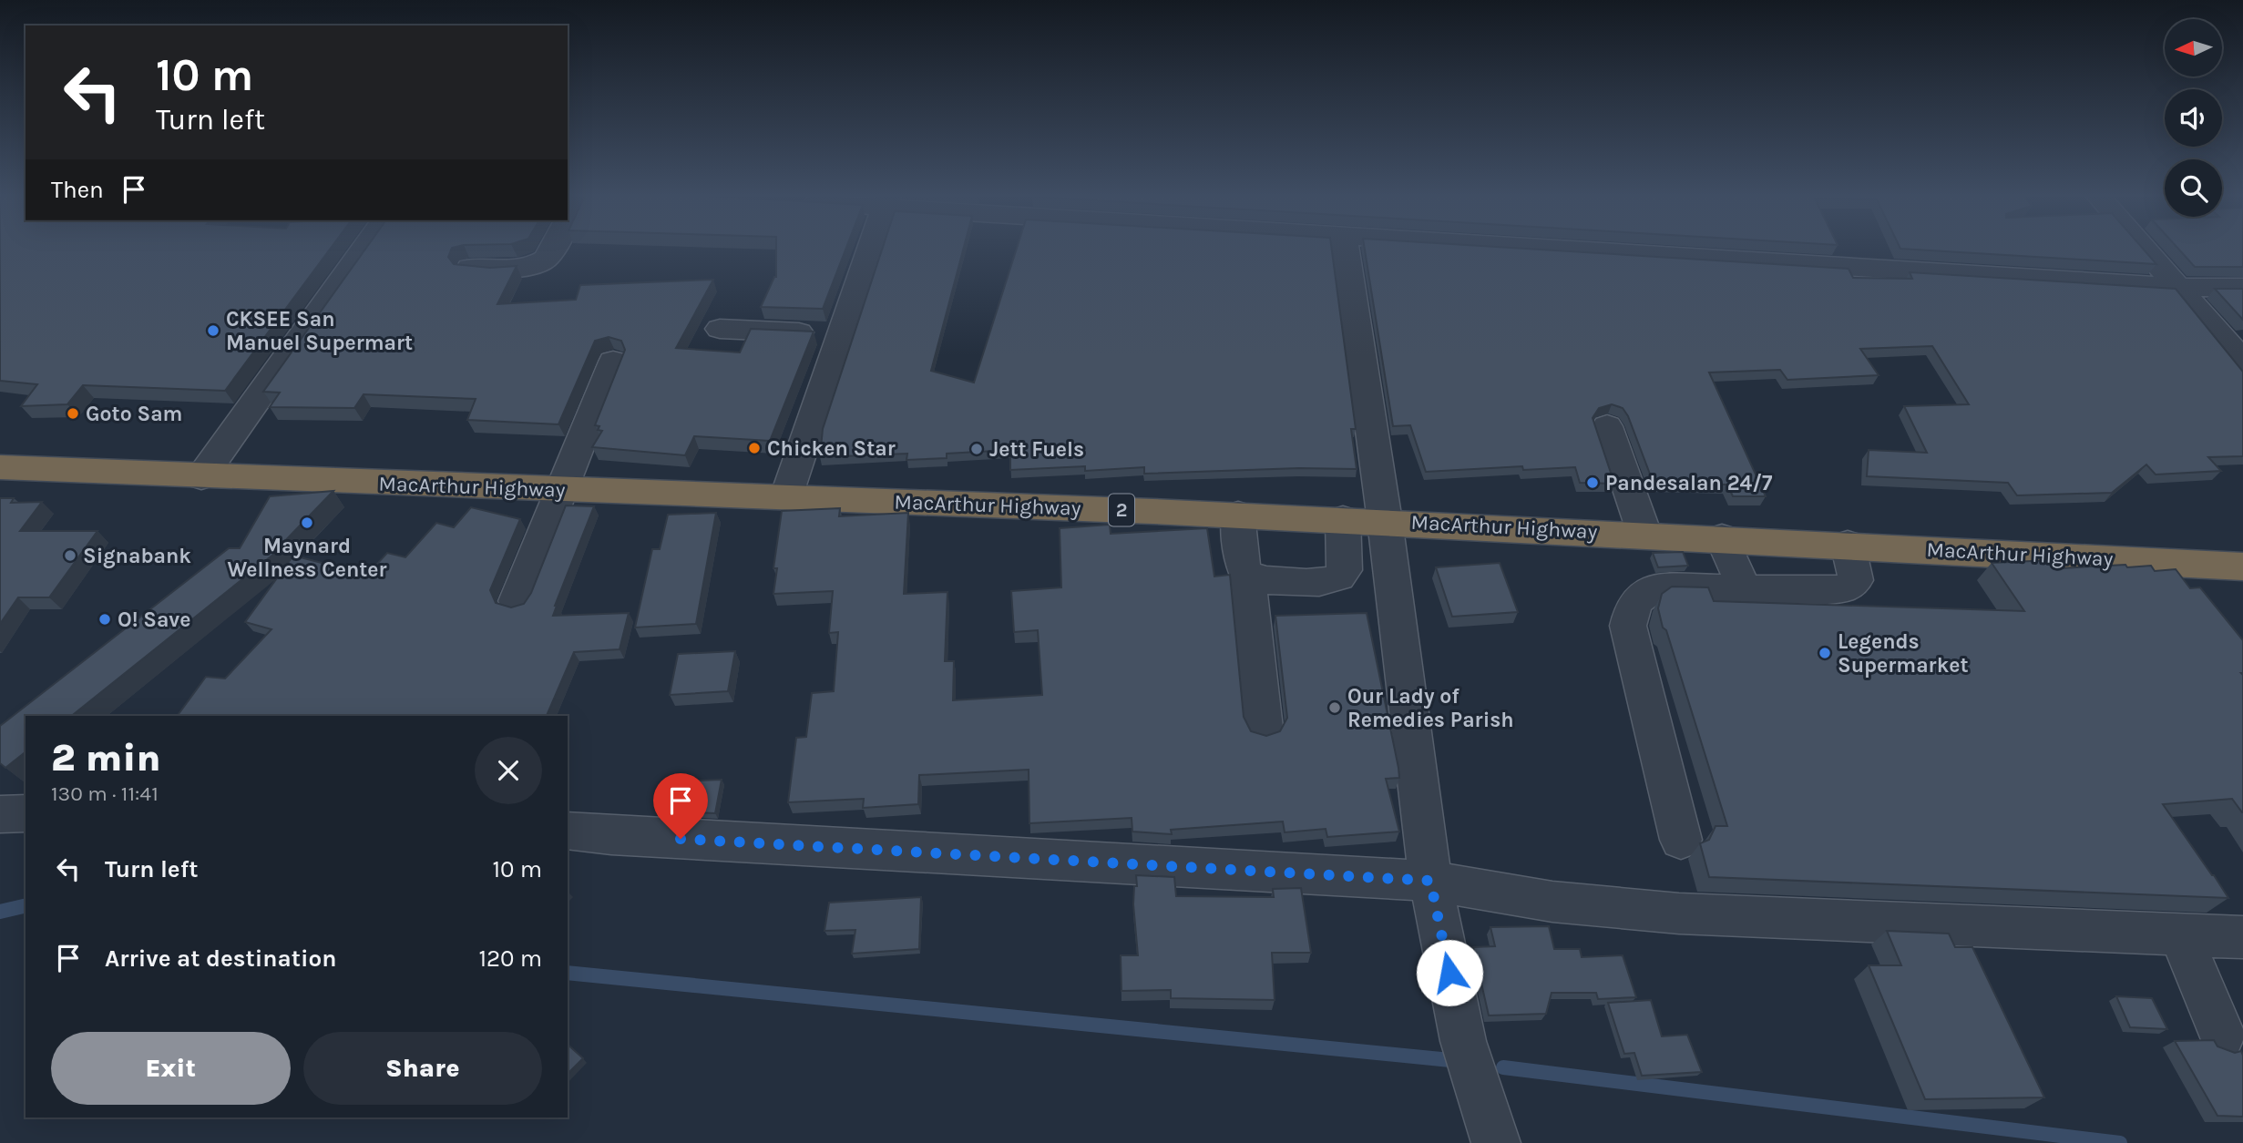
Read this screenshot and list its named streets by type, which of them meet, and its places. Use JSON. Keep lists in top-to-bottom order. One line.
{"streets":{"highway":["MacArthur Highway","2"]},"places":["CKSEE San Manuel Supermart","Goto Sam","Chicken Star","Jett Fuels","Pandesalan 24/7","Maynard Wellness Center","Signabank","O! Save","Legends Supermarket","Our Lady of Remedies Parish"],"north":"left","page":{"turn":["10 m","Turn left"],"then":"Then","heading":["2 min","130 m · 11:41"],"list":[{"name":"Turn left","value":"10 m"},{"name":"Arrive at destination","value":"120 m"}],"buttons":["Exit","Share"]}}
